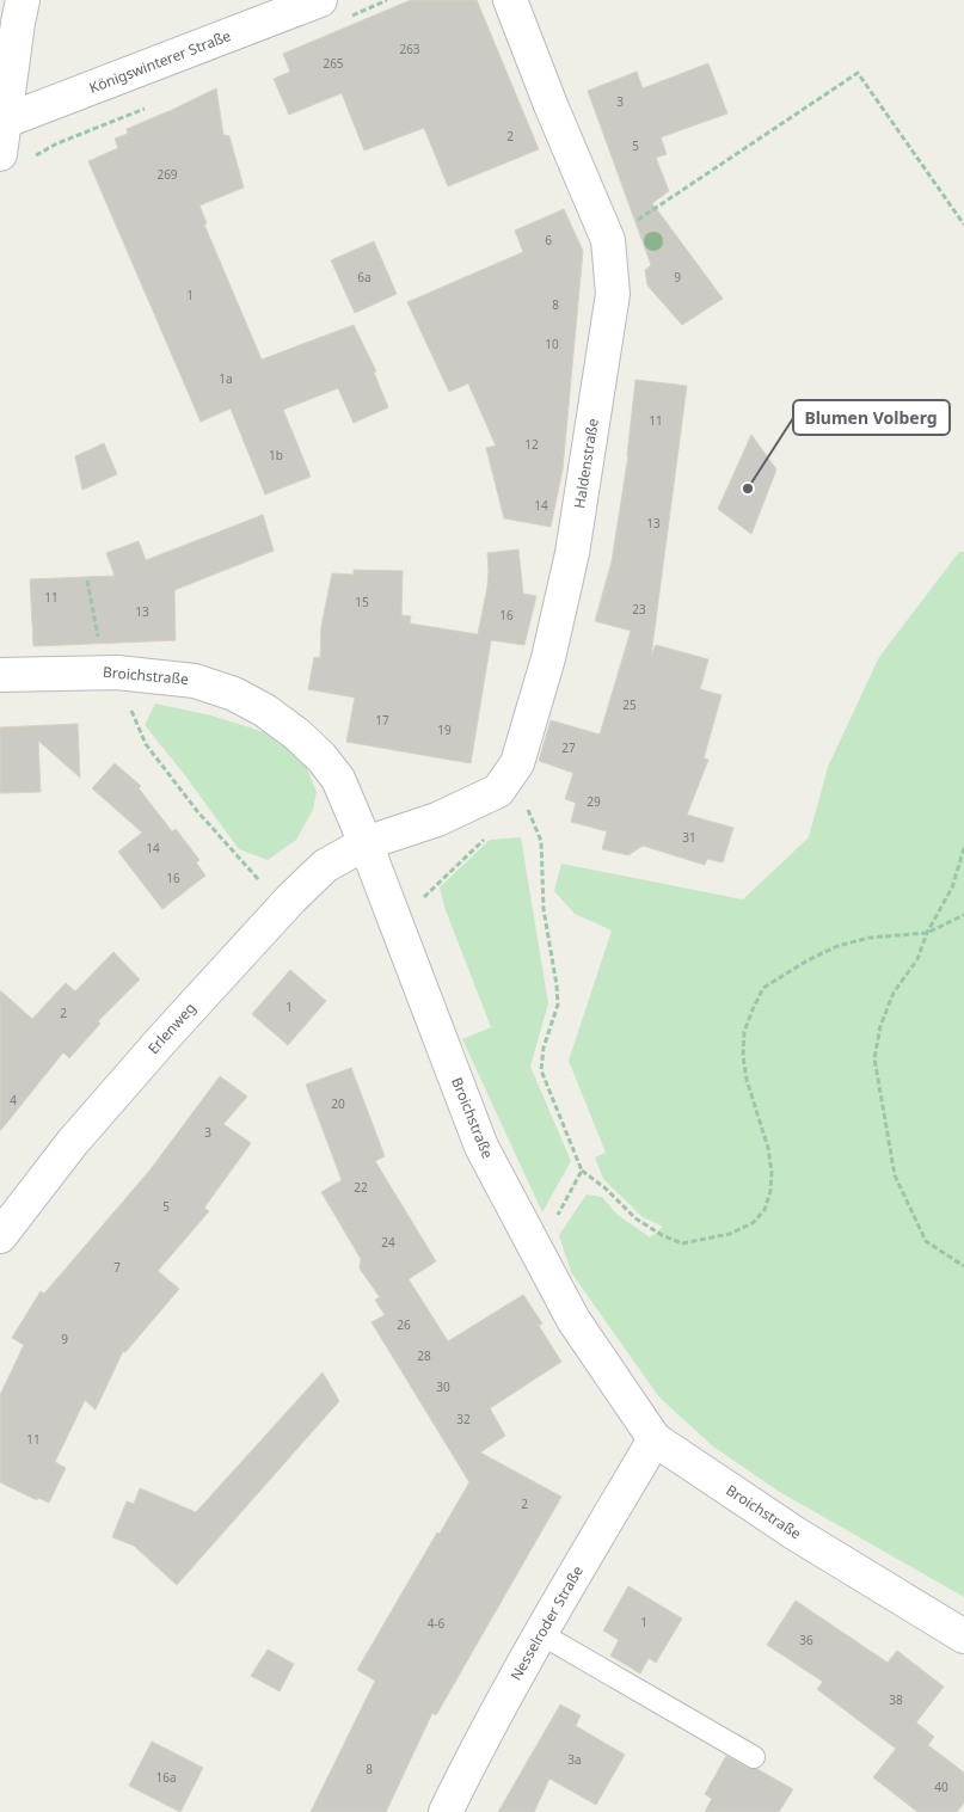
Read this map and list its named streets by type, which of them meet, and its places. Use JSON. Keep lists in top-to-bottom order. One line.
{"streets":{"street":["Königswinterer Straße","Haldenstraße","Broichstraße","Erlenweg","Nesselroder Straße"]},"crossings":[["Haldenstraße","Broichstraße"],["Haldenstraße","Erlenweg"],["Broichstraße","Erlenweg"],["Broichstraße","Nesselroder Straße"]],"places":["Blumen Volberg"],"house_numbers":["263","265","3","2","5","269","6","6a","9","1","8","10","1a","11","12","1b","14","13","11","15","23","13","16","25","17","19","27","29","31","14","16","1","2","4","20","3","22","5","24","7","26","9","28","30","32","11","2","1","4-6","36","38","3a","8","16a","40"]}
